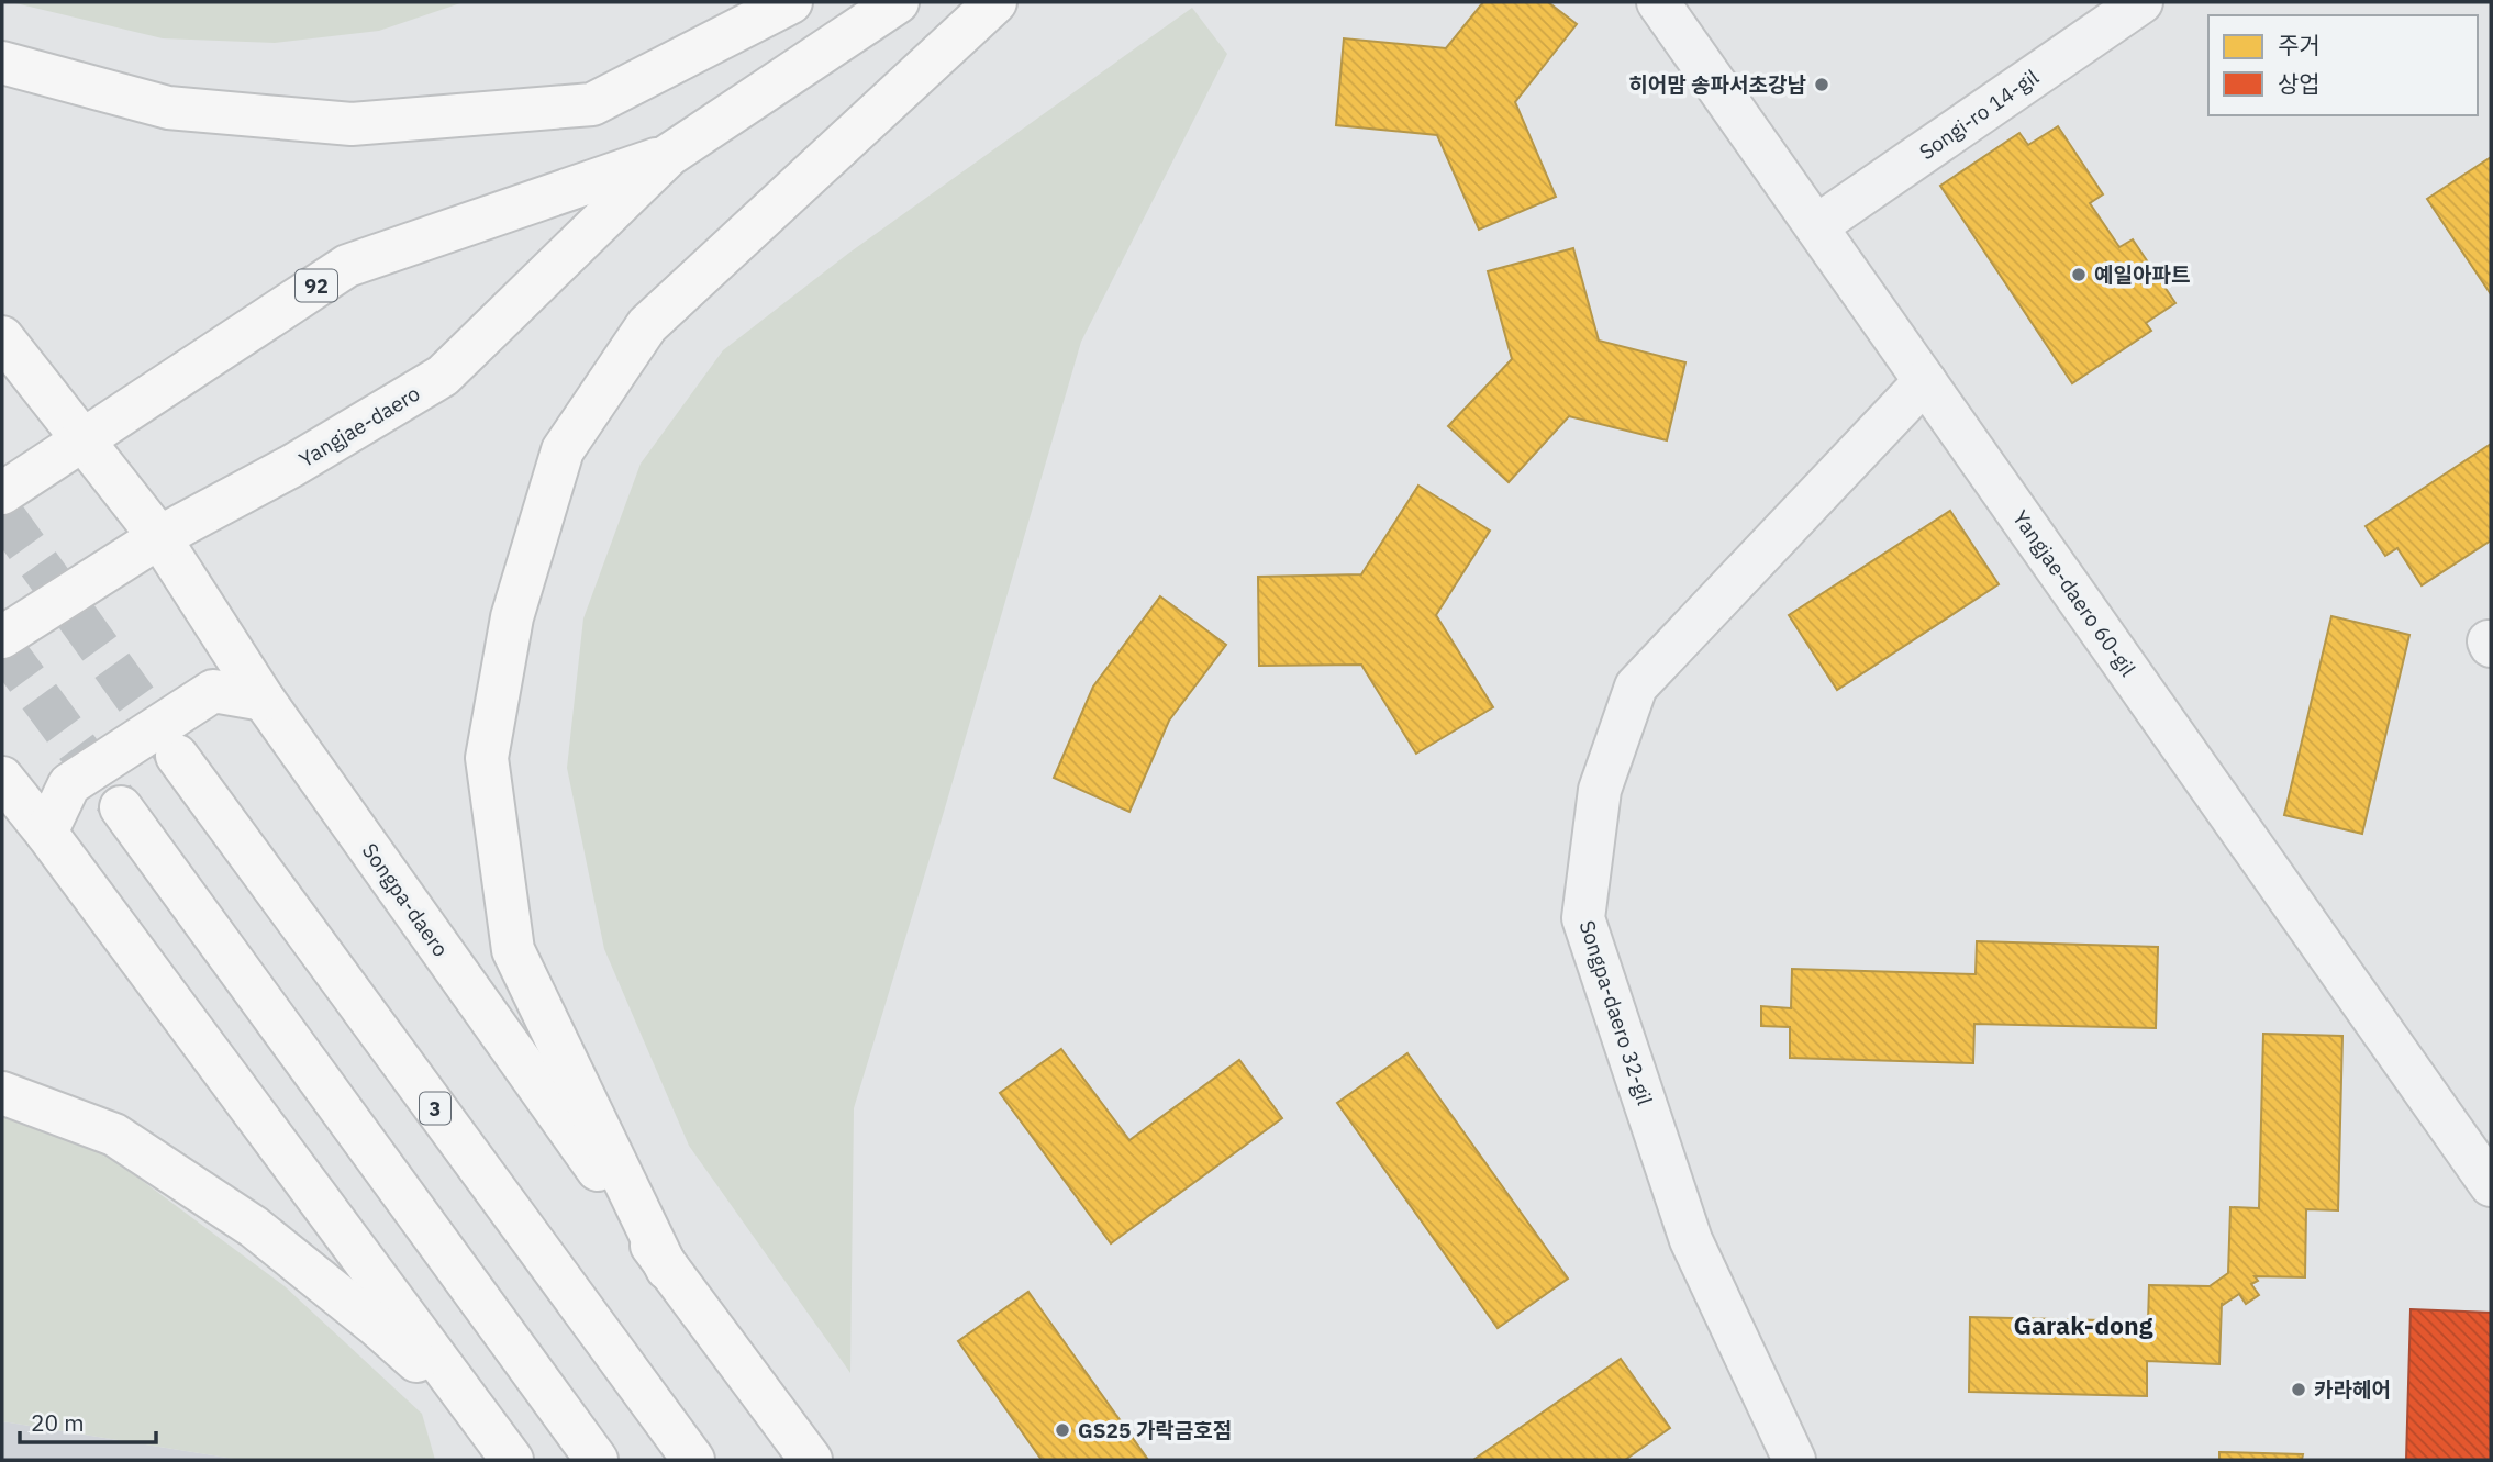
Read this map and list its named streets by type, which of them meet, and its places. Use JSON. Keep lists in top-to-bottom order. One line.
{"streets":{"main road":["92","Yangjae-daero","Songpa-daero","3"],"street":["Songi-ro 14-gil","Yangjae-daero 60-gil","Songpa-daero 32-gil"]},"crossings":[["Songi-ro 14-gil","Yangjae-daero 60-gil"],["Yangjae-daero","Songpa-daero"],["Yangjae-daero 60-gil","Songpa-daero 32-gil"]],"districts":["Garak-dong"],"places":["히어맘 송파서초강남","예일아파트","카라헤어","GS25 가락금호점"],"legend":["주거","상업"],"scale_bar":"20 m"}
